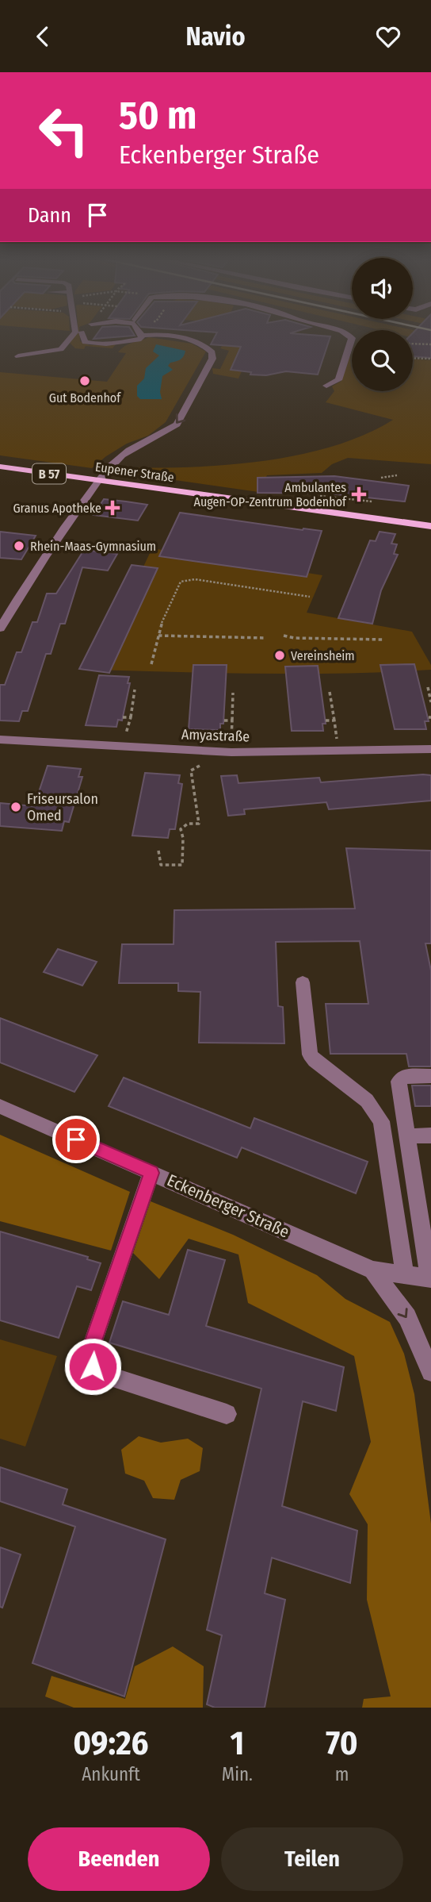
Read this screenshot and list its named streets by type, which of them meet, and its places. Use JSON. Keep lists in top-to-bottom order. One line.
{"streets":{"main road":["Eupener Straße","B 57"],"street":["Amyastraße","Eckenberger Straße"]},"places":{"other":["Gut Bodenhof","Rhein-Maas-Gymnasium","Vereinsheim","Friseursalon Omed"],"health":["Ambulantes Augen-OP-Zentrum Bodenhof","Granus Apotheke"]},"page":{"header":"Navio","turn":["50 m","Eckenberger Straße"],"then":"Dann","eta":["09:26","Ankunft","1","Min.","70","m"],"buttons":["Beenden","Teilen"]}}
